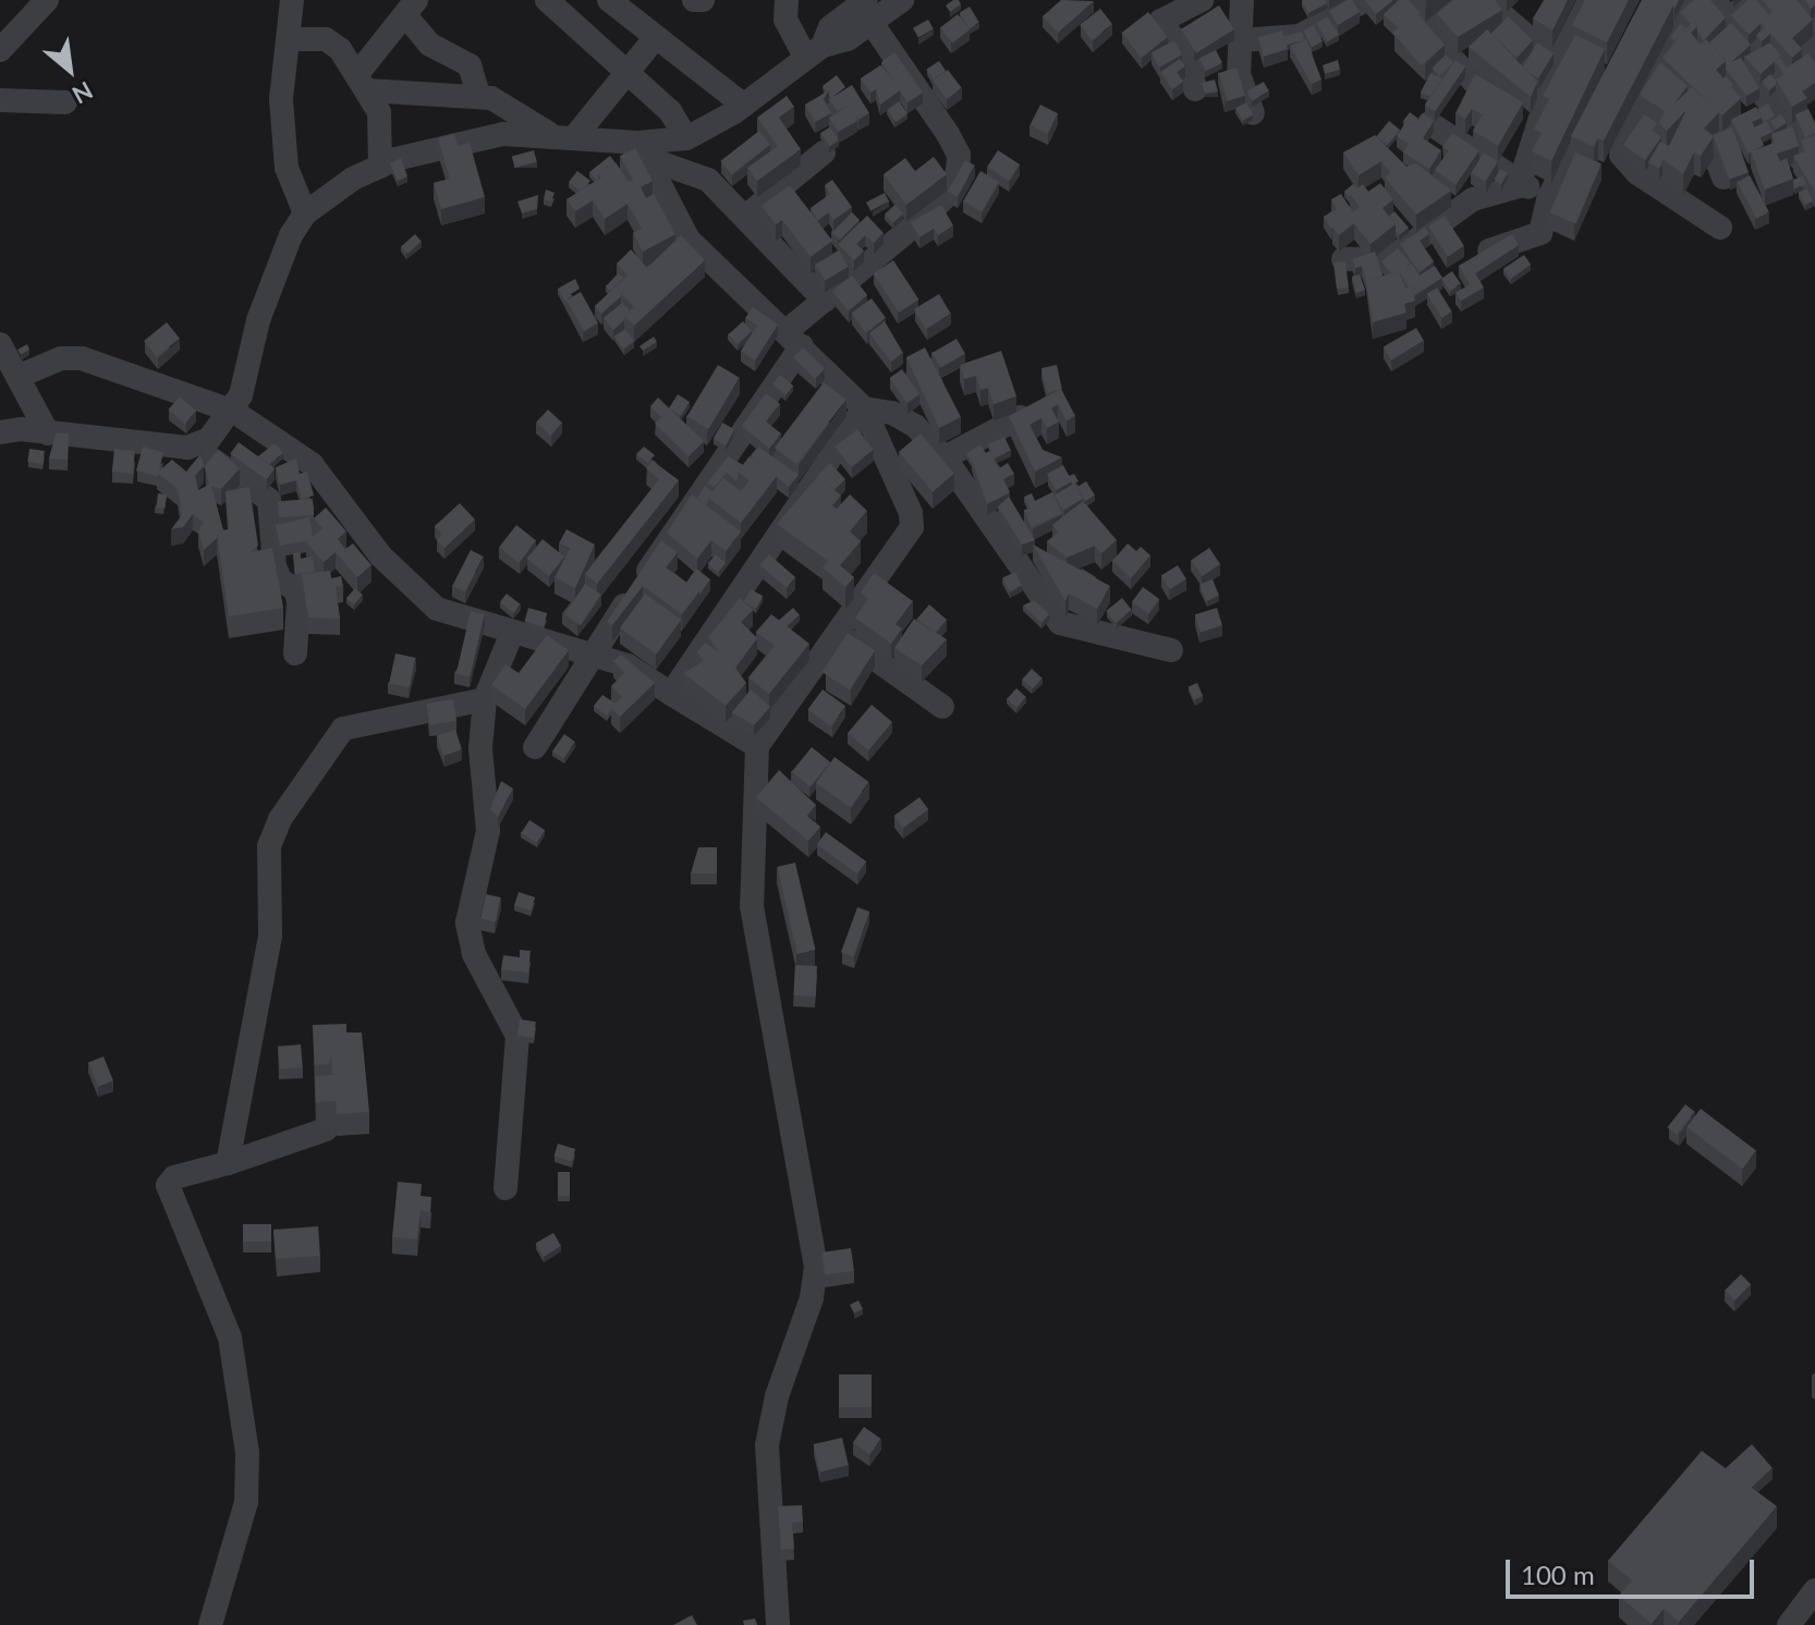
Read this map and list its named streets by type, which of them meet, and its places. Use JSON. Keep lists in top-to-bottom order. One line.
{"scale_bar":"100 m","north":"bottom right"}
